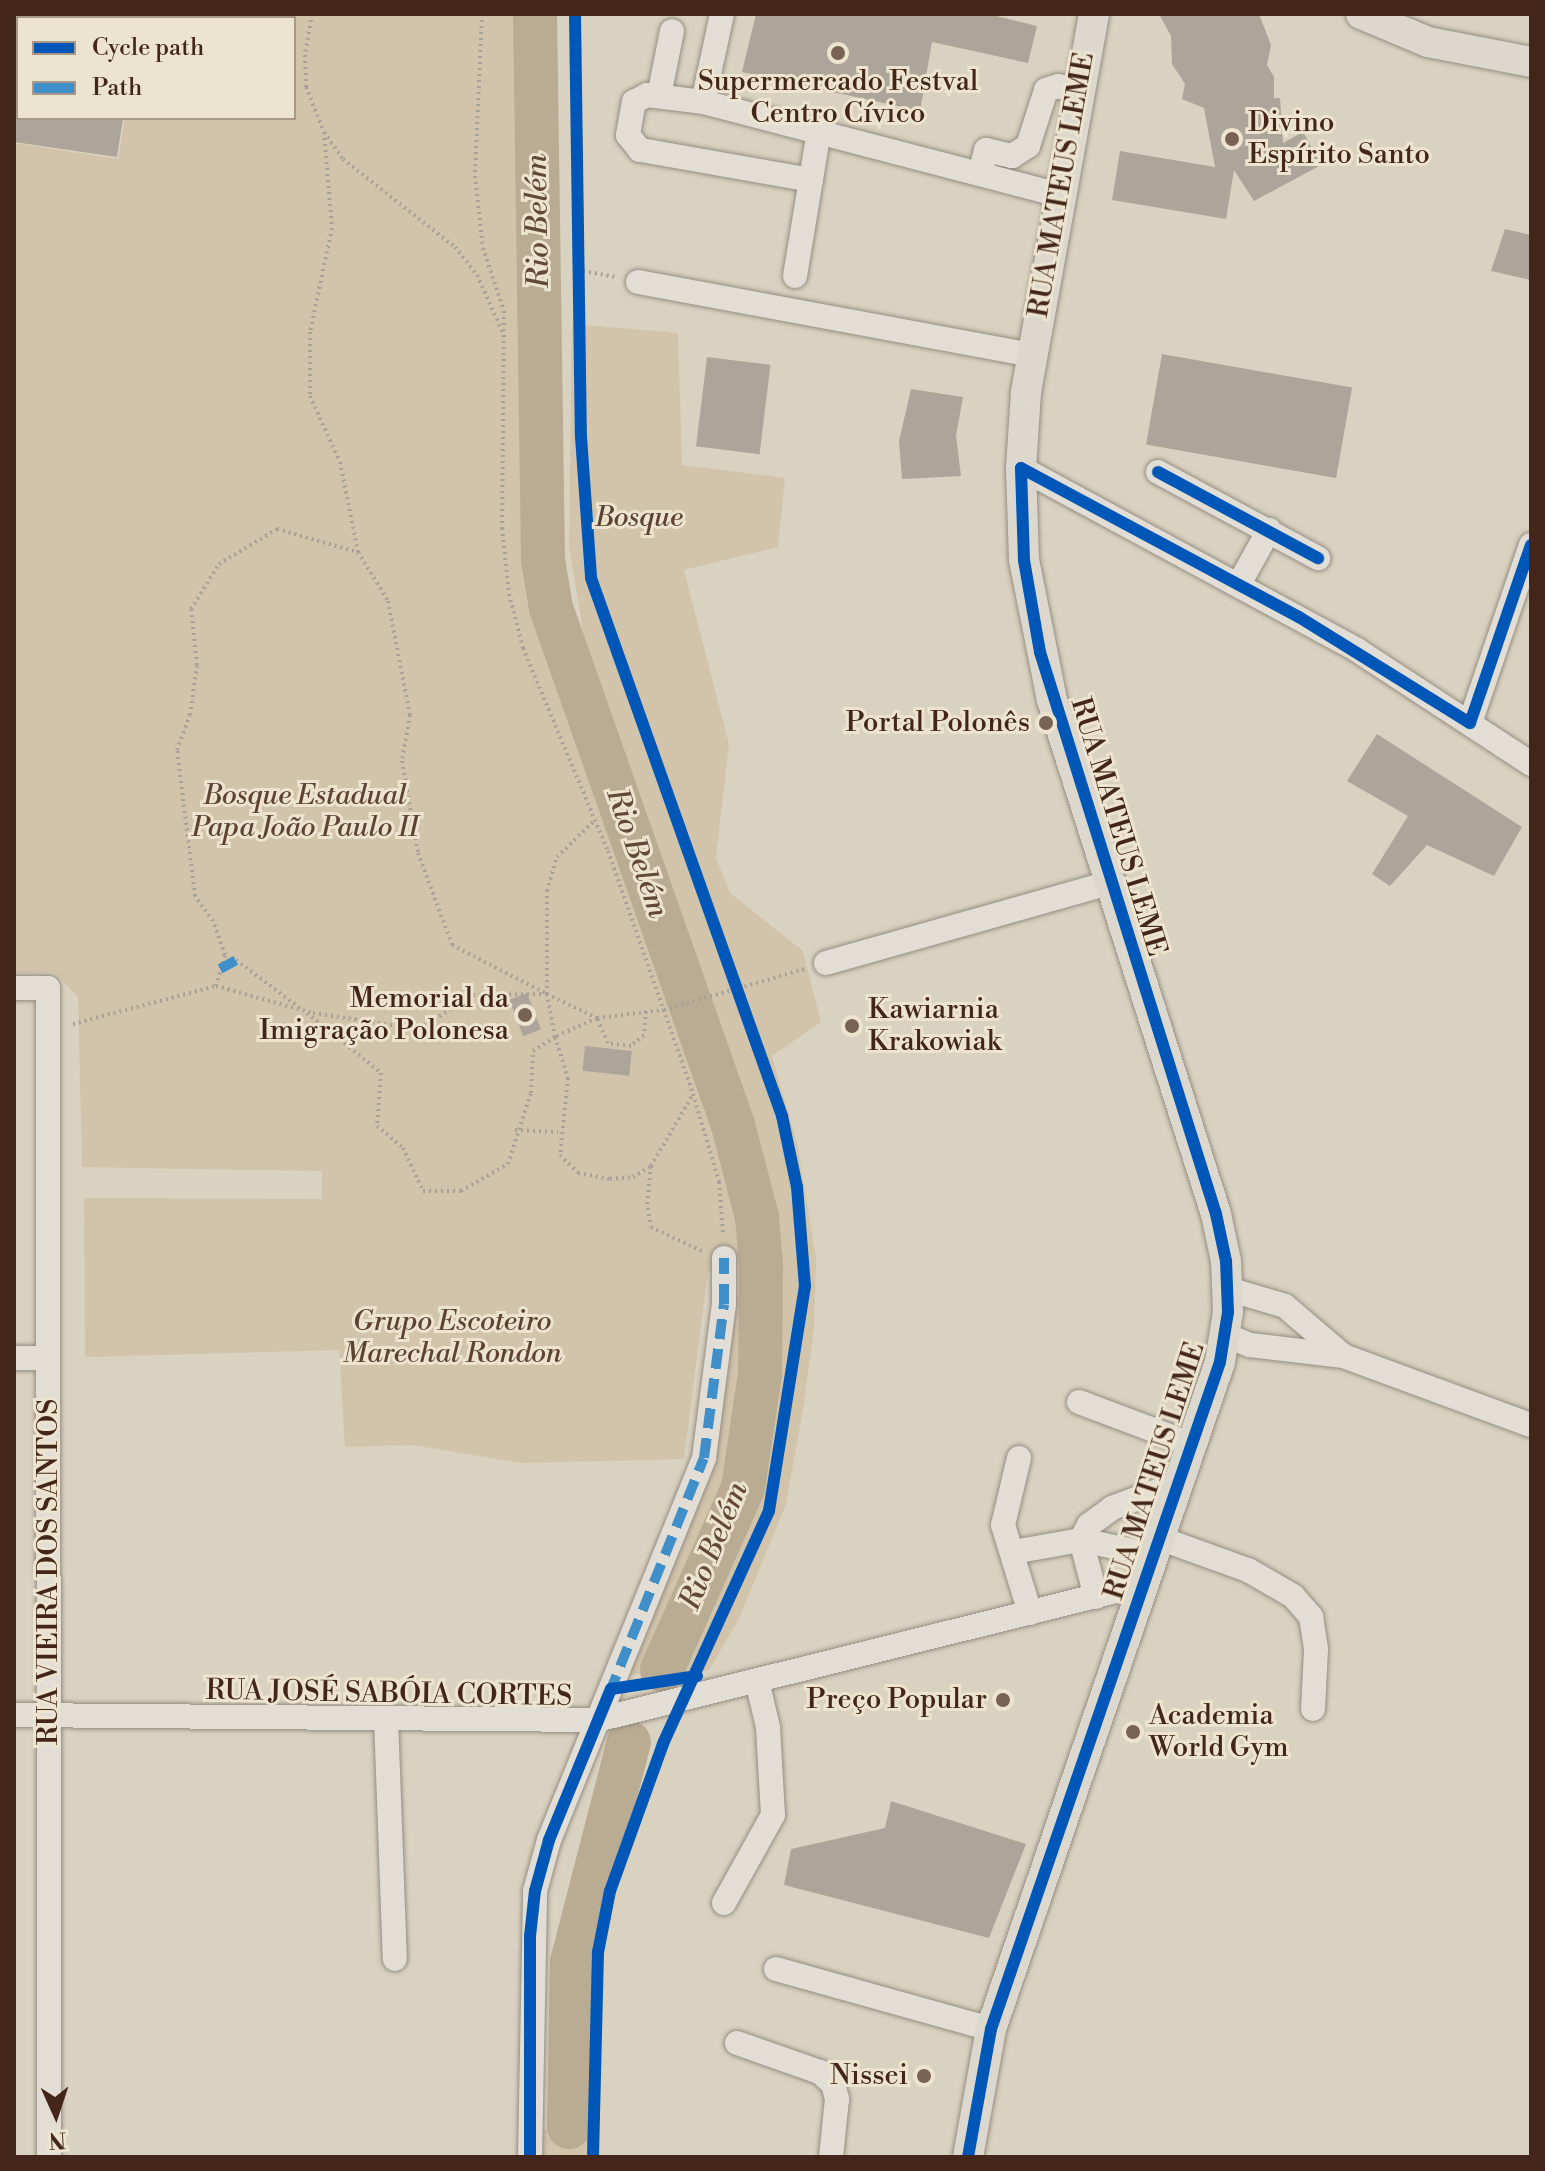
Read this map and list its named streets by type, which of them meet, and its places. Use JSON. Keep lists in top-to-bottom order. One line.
{"streets":{"main road":["RUA MATEUS LEME"],"street":["RUA VIEIRA DOS SANTOS","RUA JOSÉ SABÓIA CORTES"]},"crossings":[["RUA MATEUS LEME","RUA JOSÉ SABÓIA CORTES"],["RUA VIEIRA DOS SANTOS","RUA JOSÉ SABÓIA CORTES"]],"water":["Rio Belém"],"parks":["Bosque","Bosque Estadual Papa João Paulo II","Grupo Escoteiro Marechal Rondon"],"places":["Supermercado Festval Centro Cívico","Divino Espírito Santo","Portal Polonês","Memorial da Imigração Polonesa","Kawiarnia Krakowiak","Preço Popular","Academia World Gym","Nissei"],"legend":["Cycle path","Path"],"north":"bottom"}
